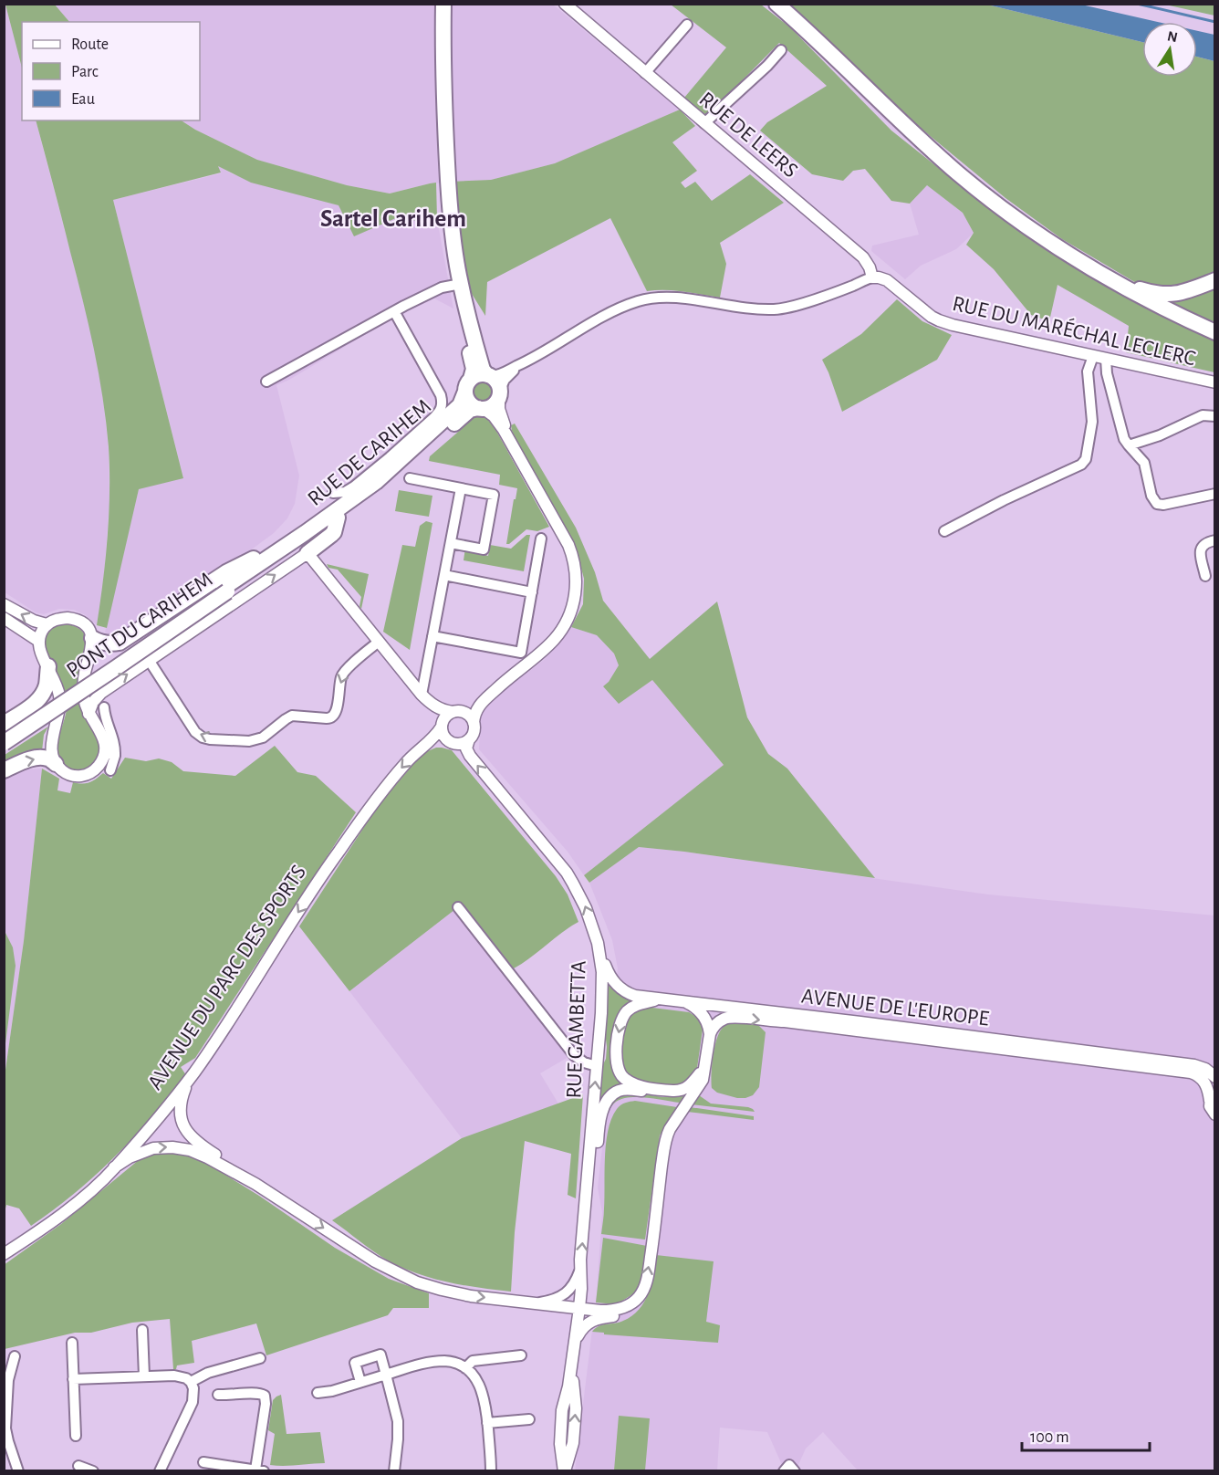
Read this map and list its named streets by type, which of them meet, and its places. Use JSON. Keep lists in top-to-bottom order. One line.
{"streets":{"main road":["RUE DE CARIHEM","PONT DU CARIHEM"],"street":["RUE DE LEERS","RUE DU MARÉCHAL LECLERC","AVENUE DU PARC DES SPORTS","AVENUE DE L'EUROPE","RUE GAMBETTA"]},"crossings":[["RUE DE LEERS","RUE DU MARÉCHAL LECLERC"],["RUE DE CARIHEM","PONT DU CARIHEM"],["AVENUE DU PARC DES SPORTS","RUE GAMBETTA"],["AVENUE DE L'EUROPE","RUE GAMBETTA"]],"one_way":["AVENUE DU PARC DES SPORTS","RUE GAMBETTA"],"districts":["Sartel Carihem"],"legend":["Route","Parc","Eau"],"scale_bar":"100 m","north":"top"}
